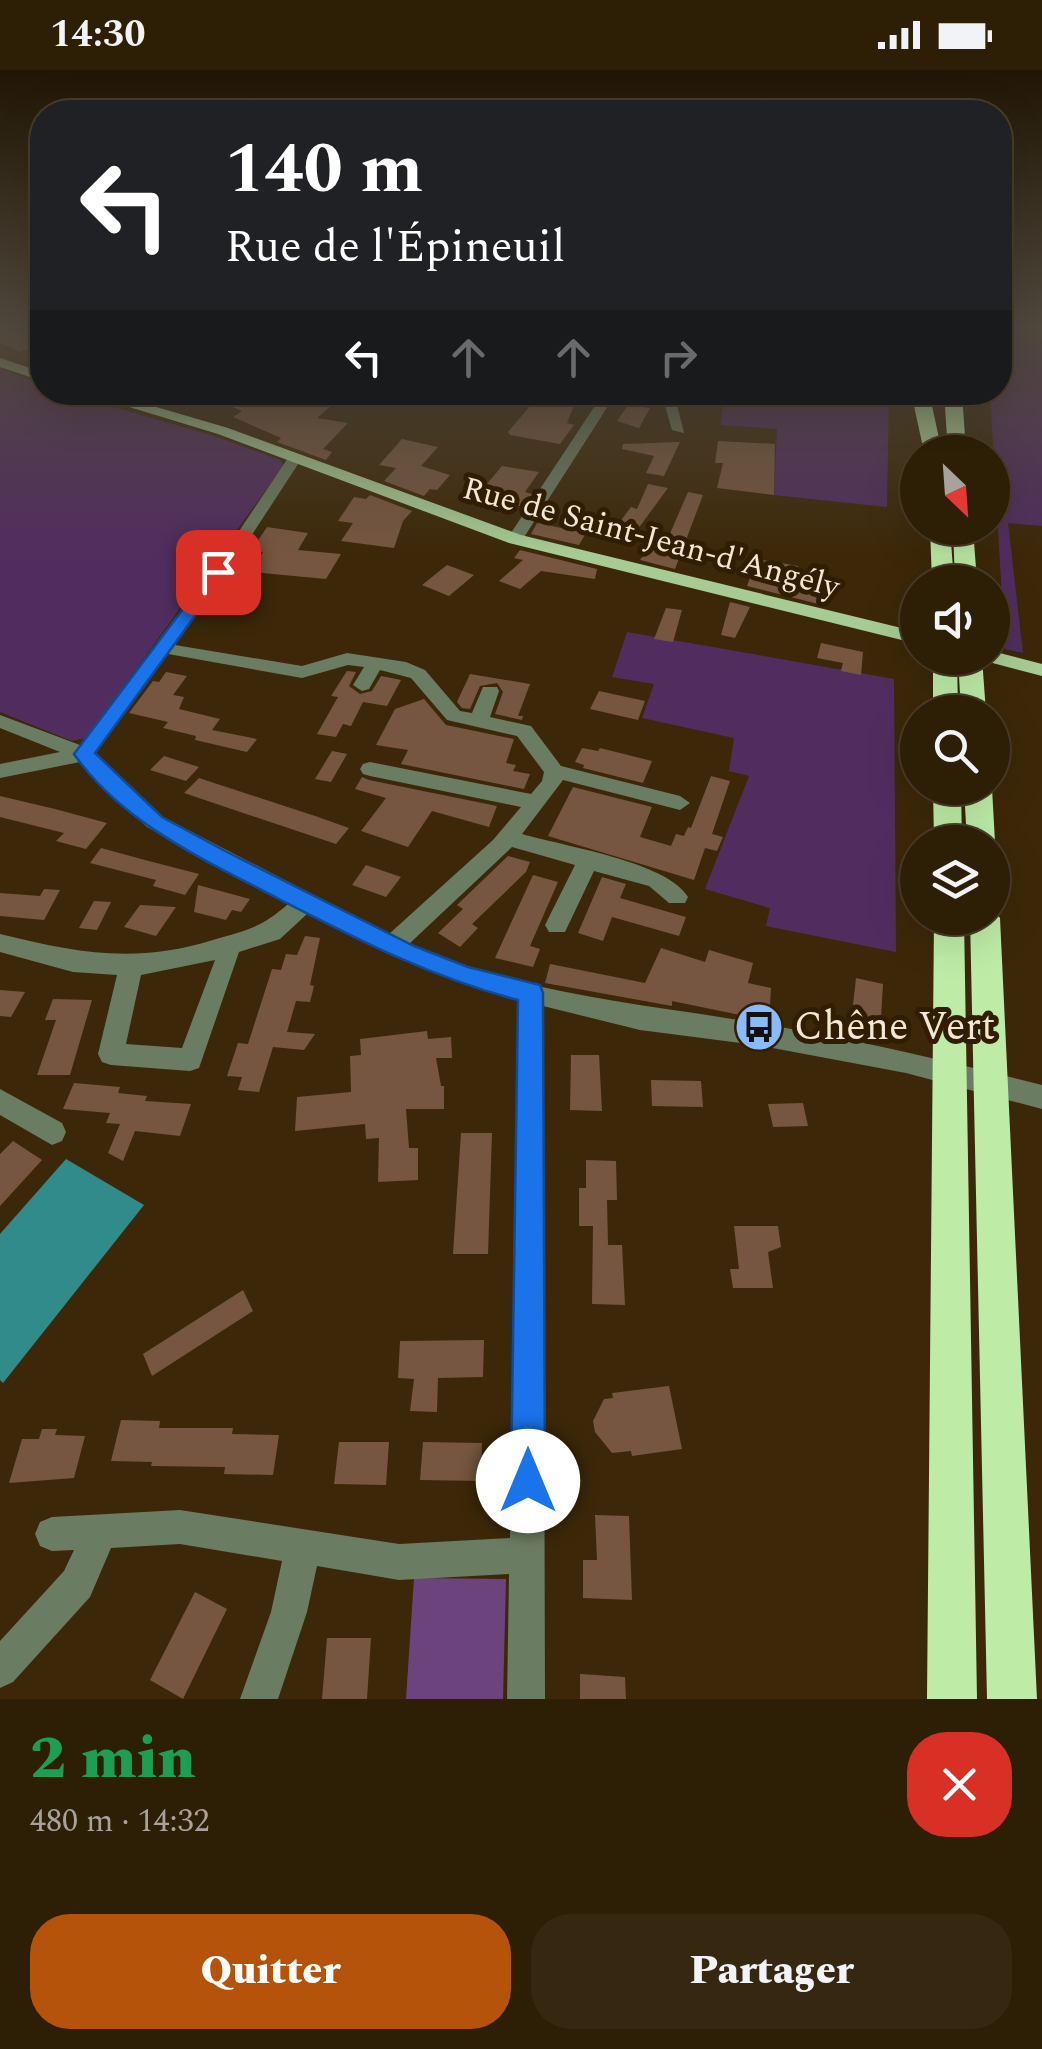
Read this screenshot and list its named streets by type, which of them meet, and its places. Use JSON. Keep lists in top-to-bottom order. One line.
{"streets":{"main road":["Rue de Saint-Jean-d'Angély"]},"places":{"bus stop":["Chêne Vert"]},"north":"bottom right","page":{"status":"14:30","turn":["140 m","Rue de l'Épineuil"],"heading":["2 min","480 m · 14:32"],"buttons":["Quitter","Partager"]}}
